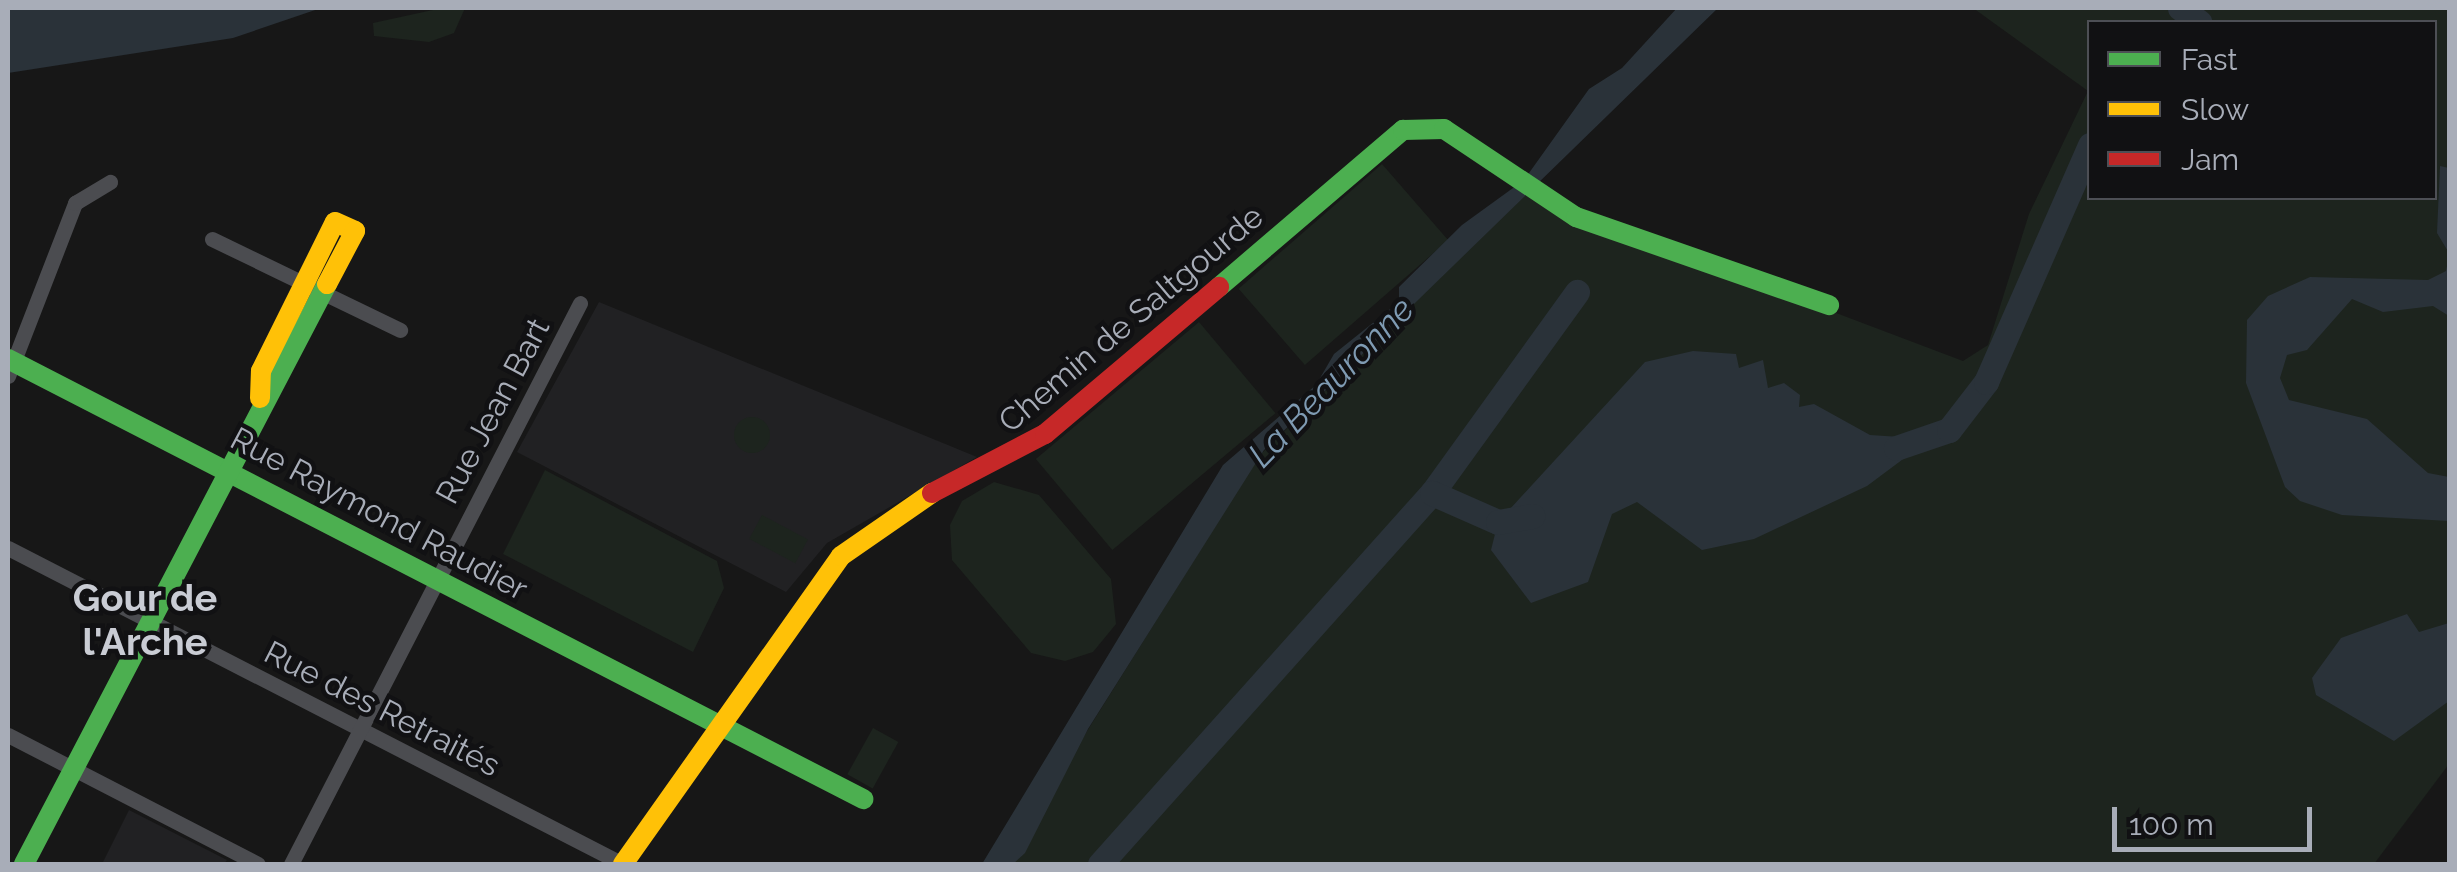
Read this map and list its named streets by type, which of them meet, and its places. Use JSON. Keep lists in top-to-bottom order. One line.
{"streets":{"street":["Chemin de Saltgourde","Rue Jean Bart","Rue Raymond Raudier","Rue des Retraités"]},"crossings":[["Chemin de Saltgourde","Rue Raymond Raudier"],["Chemin de Saltgourde","Rue des Retraités"],["Rue Jean Bart","Rue Raymond Raudier"],["Rue Jean Bart","Rue des Retraités"]],"districts":["Gour de l'Arche"],"water":["La Beauronne"],"legend":["Fast","Slow","Jam"],"scale_bar":"100 m"}
